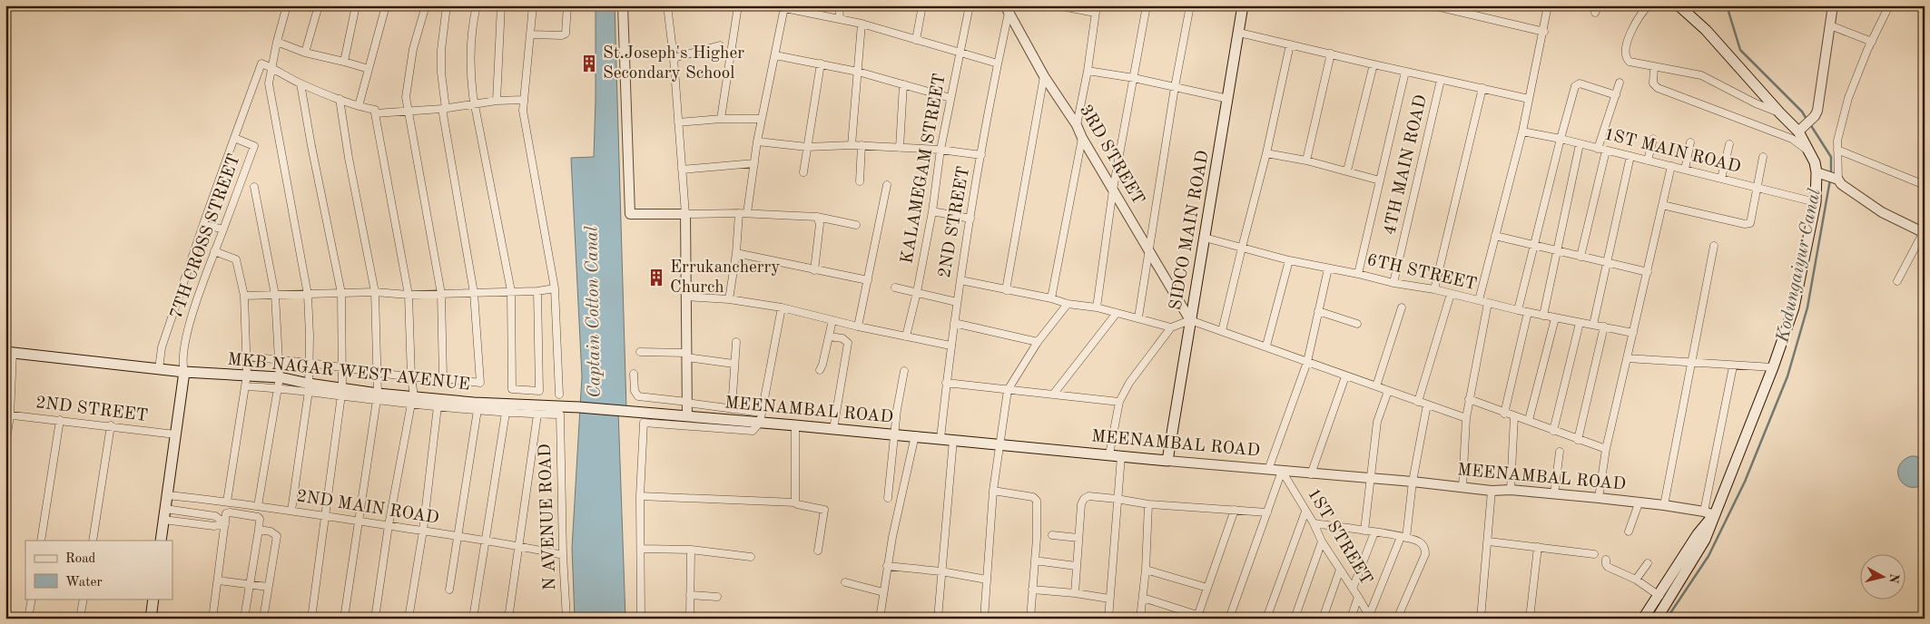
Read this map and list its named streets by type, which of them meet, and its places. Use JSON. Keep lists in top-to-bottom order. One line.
{"streets":{"main road":["SIDCO MAIN ROAD","MKB NAGAR WEST AVENUE","MEENAMBAL ROAD"],"street":["1ST MAIN ROAD","3RD STREET","4TH MAIN ROAD","KALAMEGAM STREET","2ND STREET","7TH CROSS STREET","6TH STREET","2ND MAIN ROAD","N AVENUE ROAD","1ST STREET"]},"crossings":[["3RD STREET","2ND STREET"],["3RD STREET","SIDCO MAIN ROAD"],["4TH MAIN ROAD","6TH STREET"],["2ND STREET","MEENAMBAL ROAD"],["SIDCO MAIN ROAD","6TH STREET"],["SIDCO MAIN ROAD","MEENAMBAL ROAD"],["7TH CROSS STREET","MKB NAGAR WEST AVENUE"],["MKB NAGAR WEST AVENUE","MEENAMBAL ROAD"],["MEENAMBAL ROAD","1ST STREET"],["2ND MAIN ROAD","N AVENUE ROAD"]],"water":["Kodungaiyur Canal","Captain Cotton Canal"],"places":{"building":["St.Joseph's Higher Secondary School","Errukancherry Church"]},"legend":["Road","Water"],"north":"right"}
